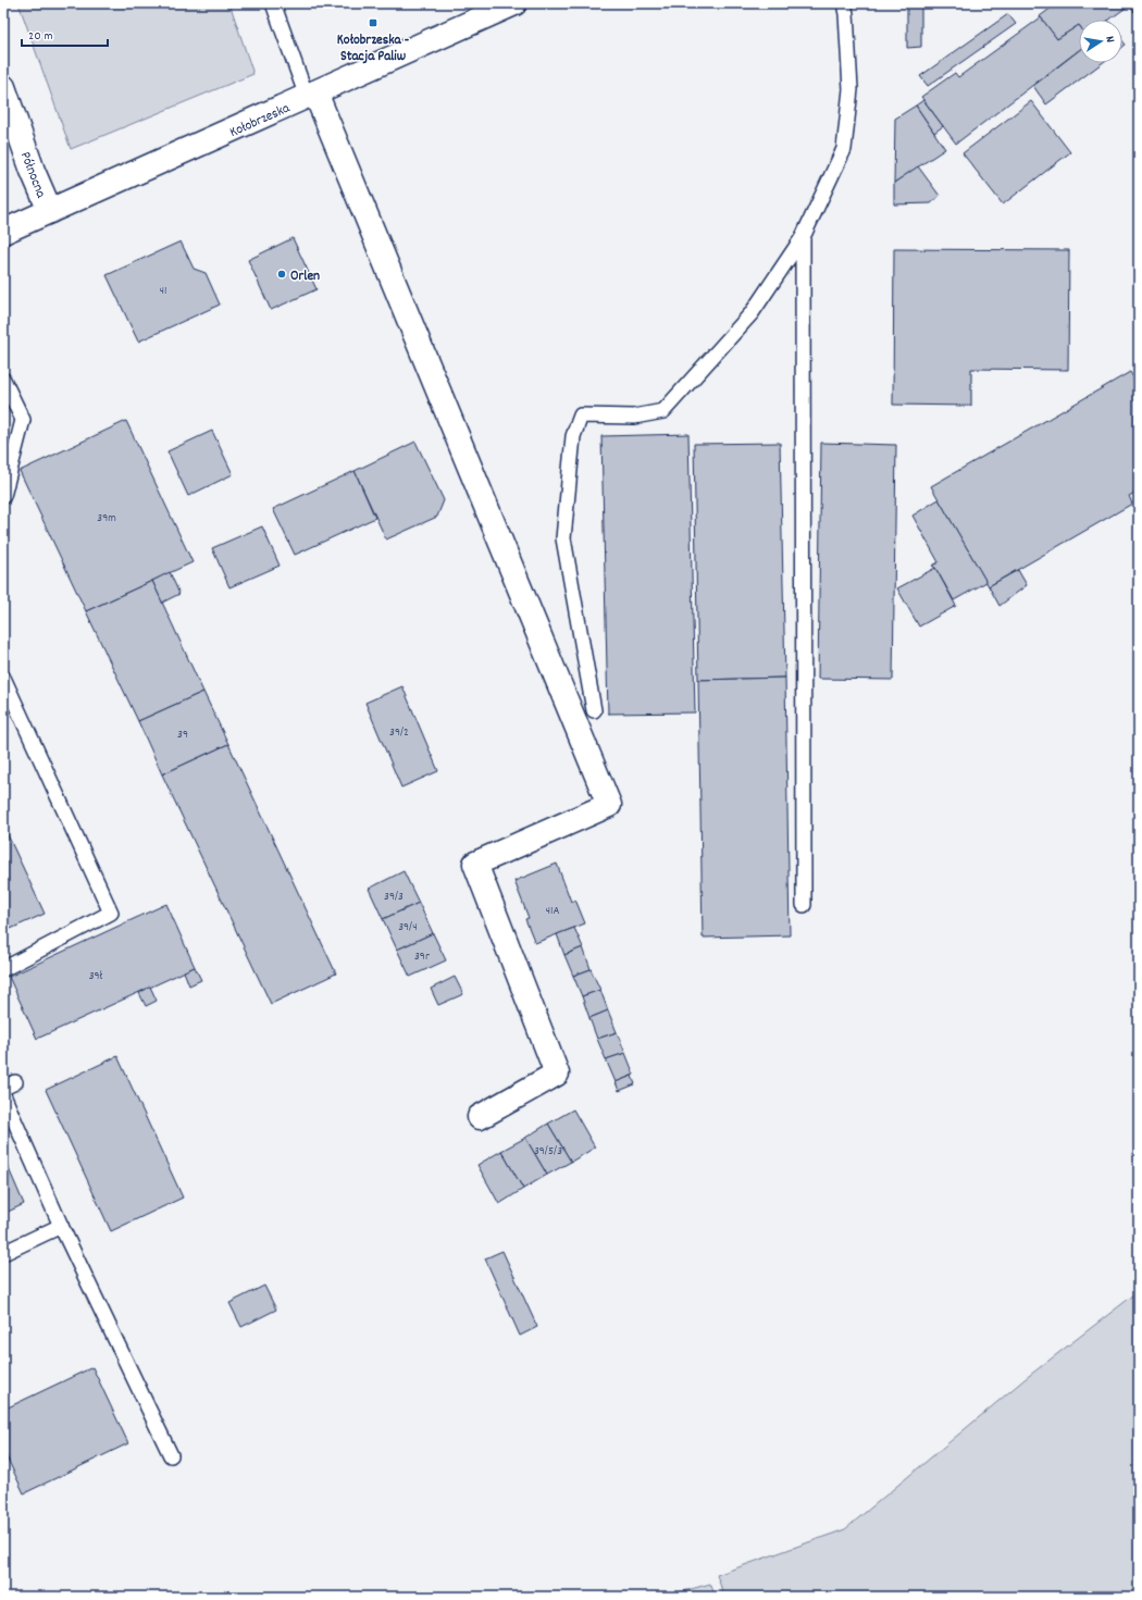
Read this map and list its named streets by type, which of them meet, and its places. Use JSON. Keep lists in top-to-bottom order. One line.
{"streets":{"street":["Kołobrzeska","Północna"]},"crossings":[["Kołobrzeska","Północna"]],"places":{"transit":["Kołobrzeska - Stacja Paliw"],"other":["Orlen"]},"house_numbers":["41","39m","39/2","39","39/3","41A","39/4","39r","39ł","39/5/3"],"scale_bar":"20 m","north":"right"}
